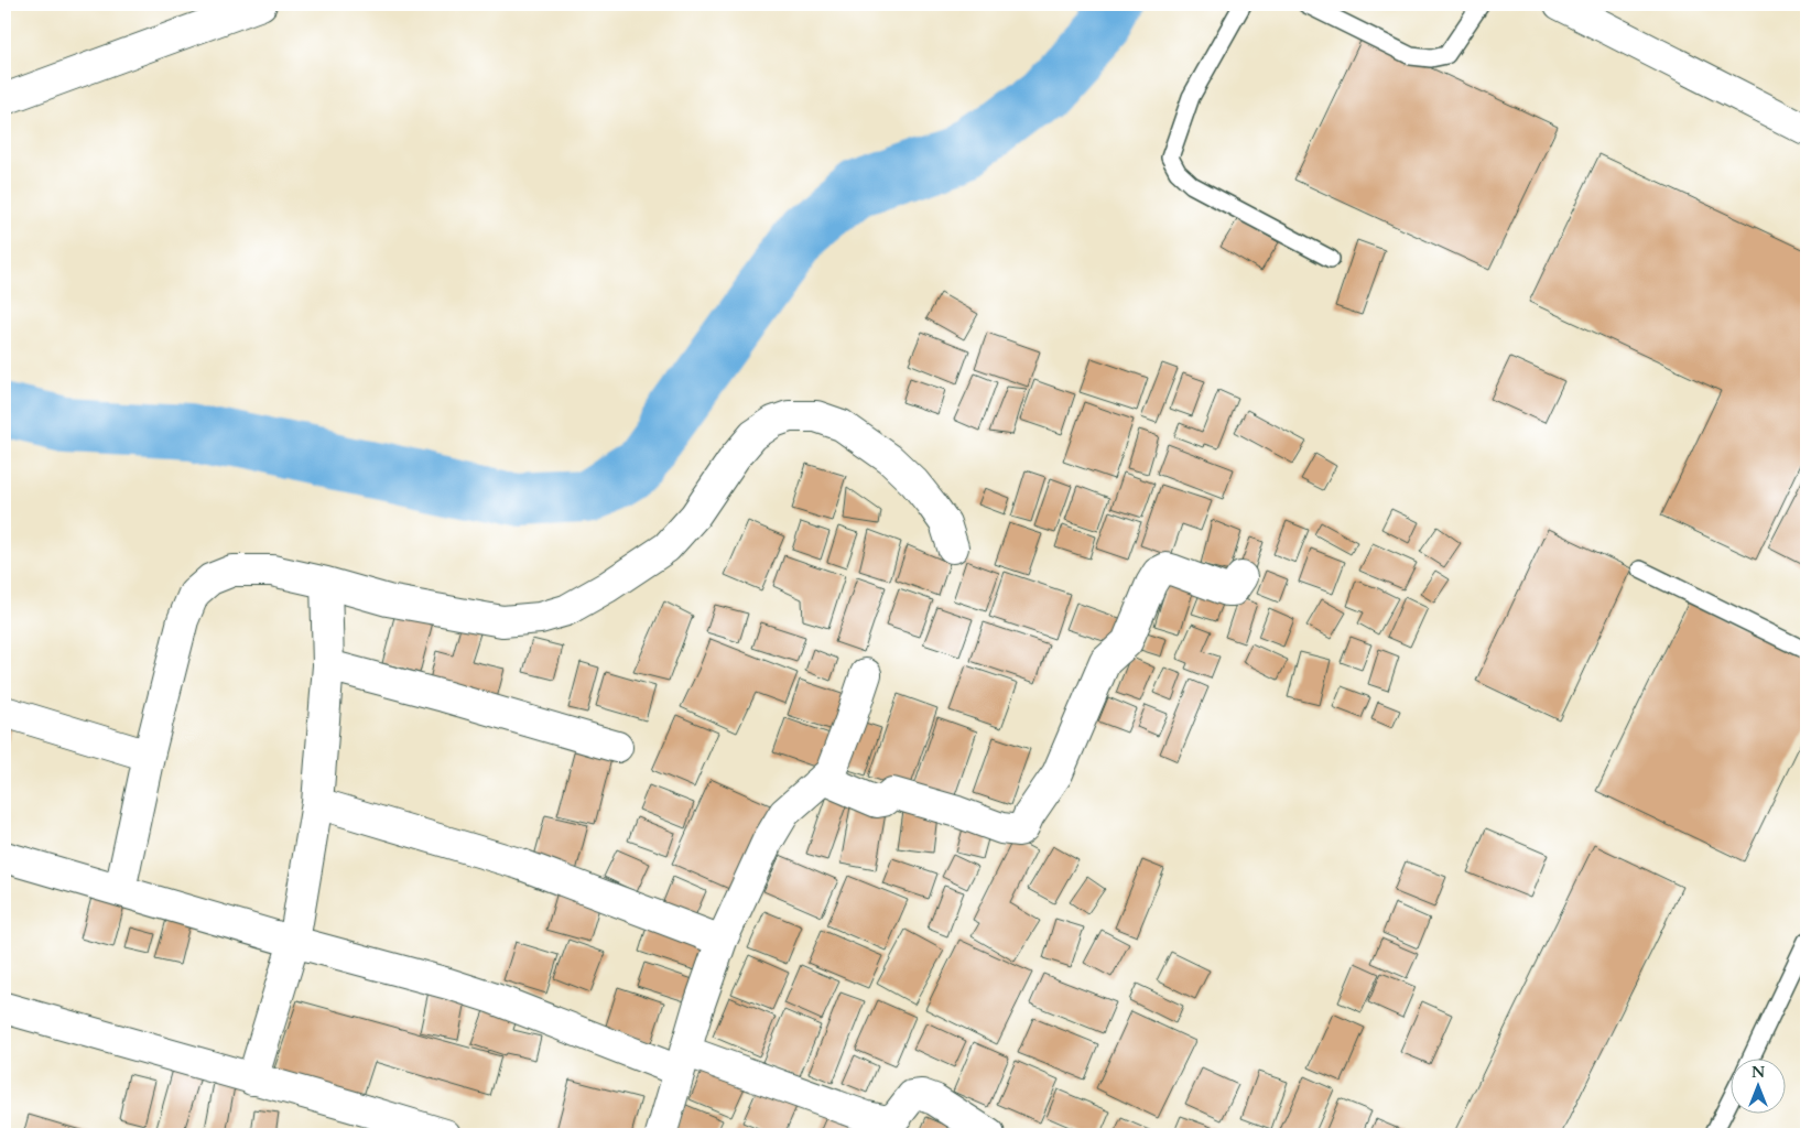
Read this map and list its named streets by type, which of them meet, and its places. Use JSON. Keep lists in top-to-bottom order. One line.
{"north":"top"}
